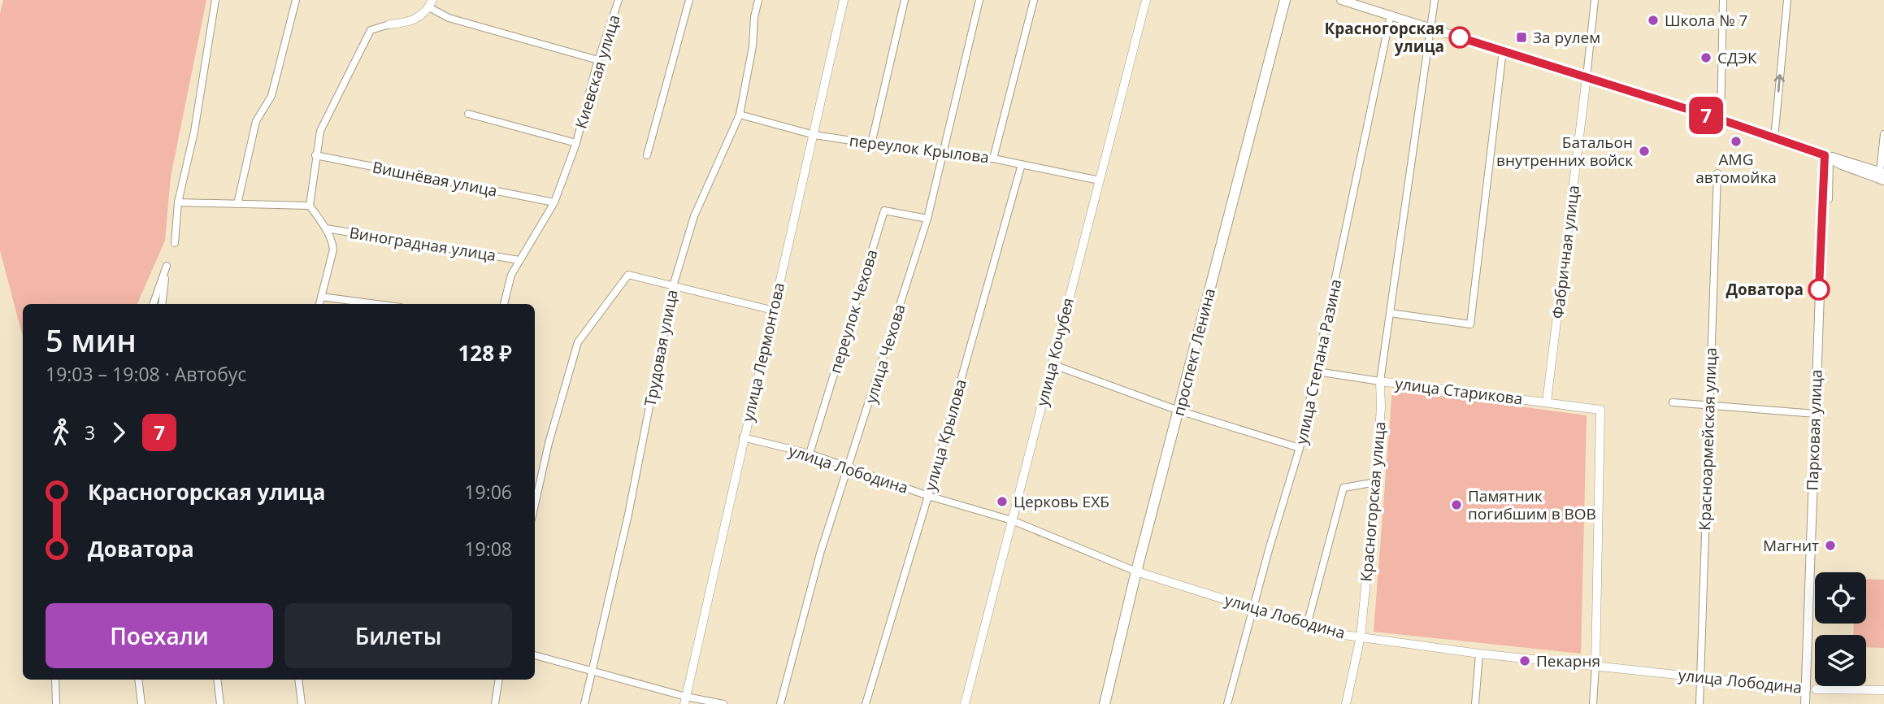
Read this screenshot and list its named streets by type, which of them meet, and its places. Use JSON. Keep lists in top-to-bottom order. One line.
{"streets":{"main road":["проспект Ленина","Парковая улица"],"street":["Киевская улица","переулок Крылова","Вишнёвая улица","Виноградная улица","Фабричная улица","переулок Чехова","Трудовая улица","улица Лермонтова","улица Кочубея","улица Чехова","улица Степана Разина","улица Старикова","улица Крылова","Красноармейская улица","улица Лободина","Красногорская улица"]},"crossings":[["Киевская улица","Вишнёвая улица"],["Киевская улица","Виноградная улица"],["переулок Крылова","Трудовая улица"],["переулок Крылова","улица Лермонтова"],["переулок Крылова","улица Кочубея"],["переулок Крылова","улица Чехова"],["переулок Крылова","улица Крылова"],["Фабричная улица","улица Старикова"],["переулок Чехова","улица Чехова"],["переулок Чехова","улица Лободина"],["улица Лермонтова","улица Лободина"],["улица Кочубея","улица Лободина"],["проспект Ленина","улица Лободина"],["улица Чехова","улица Лободина"],["улица Степана Разина","улица Старикова"],["улица Степана Разина","улица Лободина"],["улица Старикова","улица Лободина"],["улица Старикова","Красногорская улица"],["Парковая улица","улица Лободина"],["улица Крылова","улица Лободина"],["Красноармейская улица","улица Лободина"],["улица Лободина","Красногорская улица"]],"places":{"other":["Школа № 7","Красногорская улица","СДЭК","AMG автомойка","Батальон внутренних войск","Доватора","Церковь ЕХБ","Памятник погибшим в ВОВ","Магнит","Пекарня"],"transit":["За рулем"]},"lines":["bus line 7"],"page":{"on_map":"7","heading":["5 мин","19:03 – 19:08 · Автобус","128 ₽"],"legs":["3","7"],"list":[{"name":"Красногорская улица","value":"19:06"},{"name":"Доватора","value":"19:08"}],"buttons":["Поехали","Билеты"]}}
